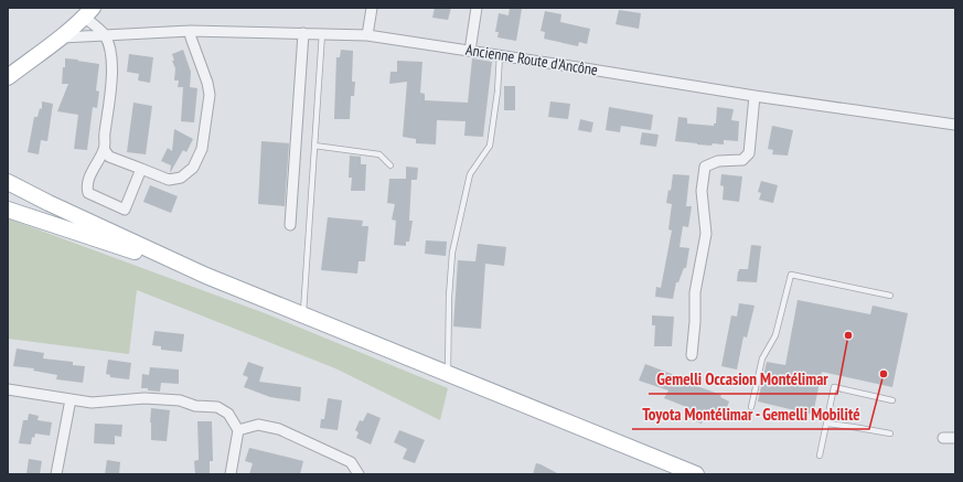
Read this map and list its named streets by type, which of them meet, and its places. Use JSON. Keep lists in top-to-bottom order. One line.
{"streets":{"street":["Ancienne Route d'Ancône"]},"places":["Gemelli Occasion Montélimar","Toyota Montélimar - Gemelli Mobilité"]}
